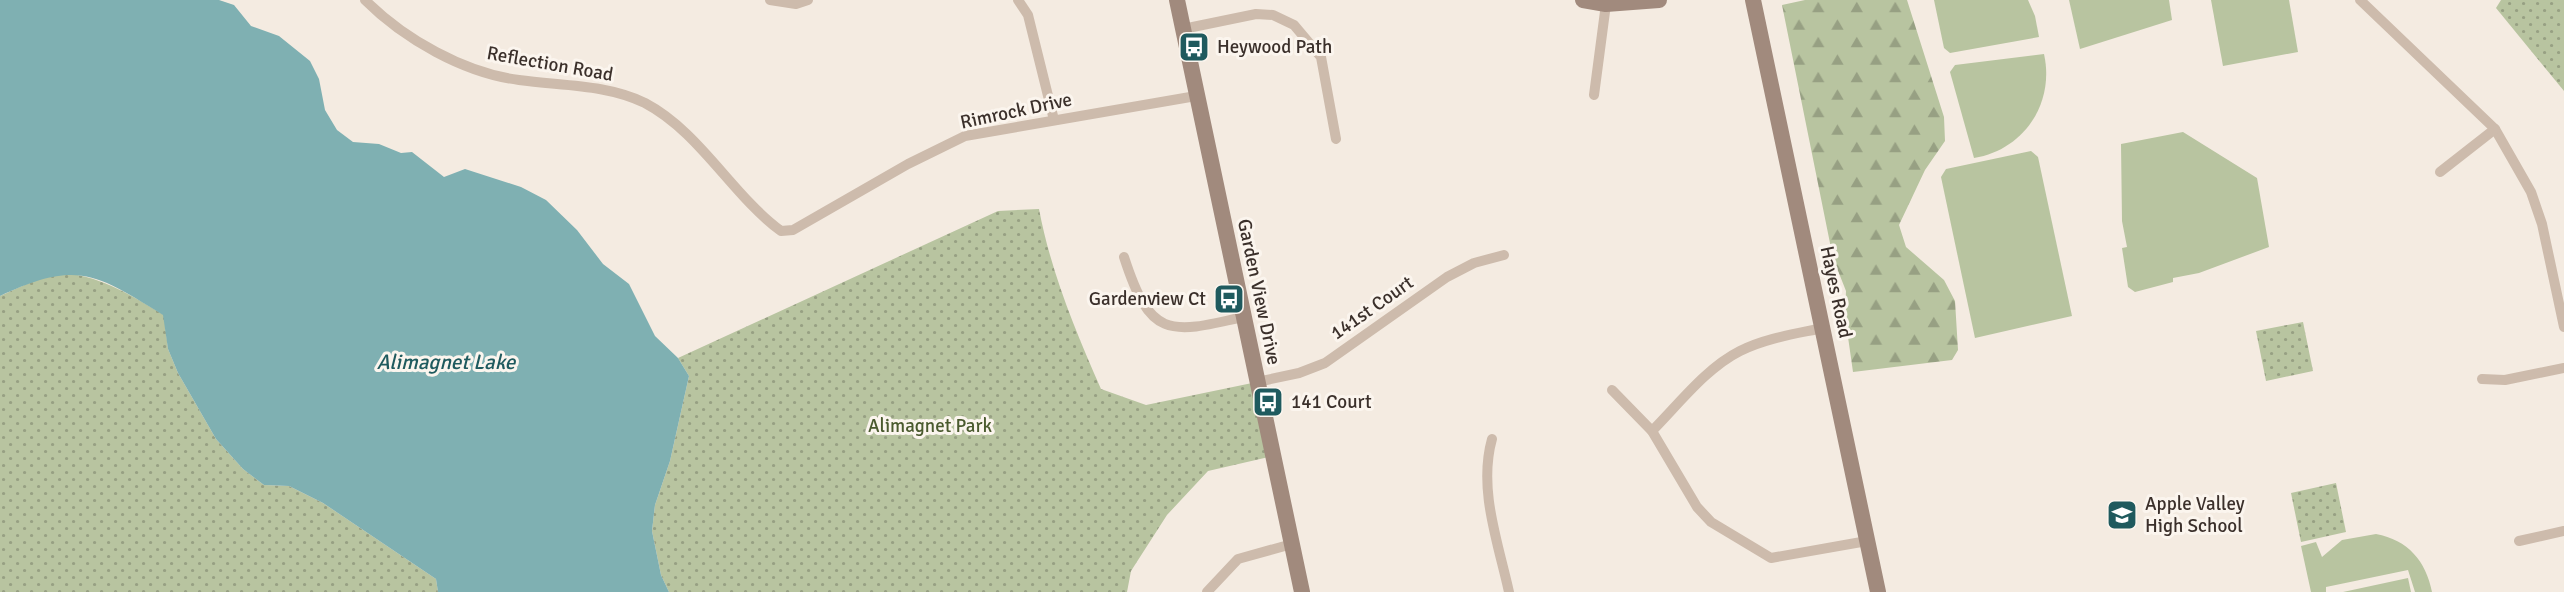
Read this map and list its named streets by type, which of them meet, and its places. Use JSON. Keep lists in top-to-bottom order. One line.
{"streets":{"street":["Reflection Road","Rimrock Drive","Garden View Drive","Hayes Road","141st Court"]},"crossings":[["Reflection Road","Rimrock Drive"],["Rimrock Drive","Garden View Drive"],["Garden View Drive","141st Court"]],"water":["Alimagnet Lake"],"parks":["Alimagnet Park"],"places":{"bus stop":["Heywood Path","Gardenview Ct","141 Court"],"school or university":["Apple Valley High School"]}}
